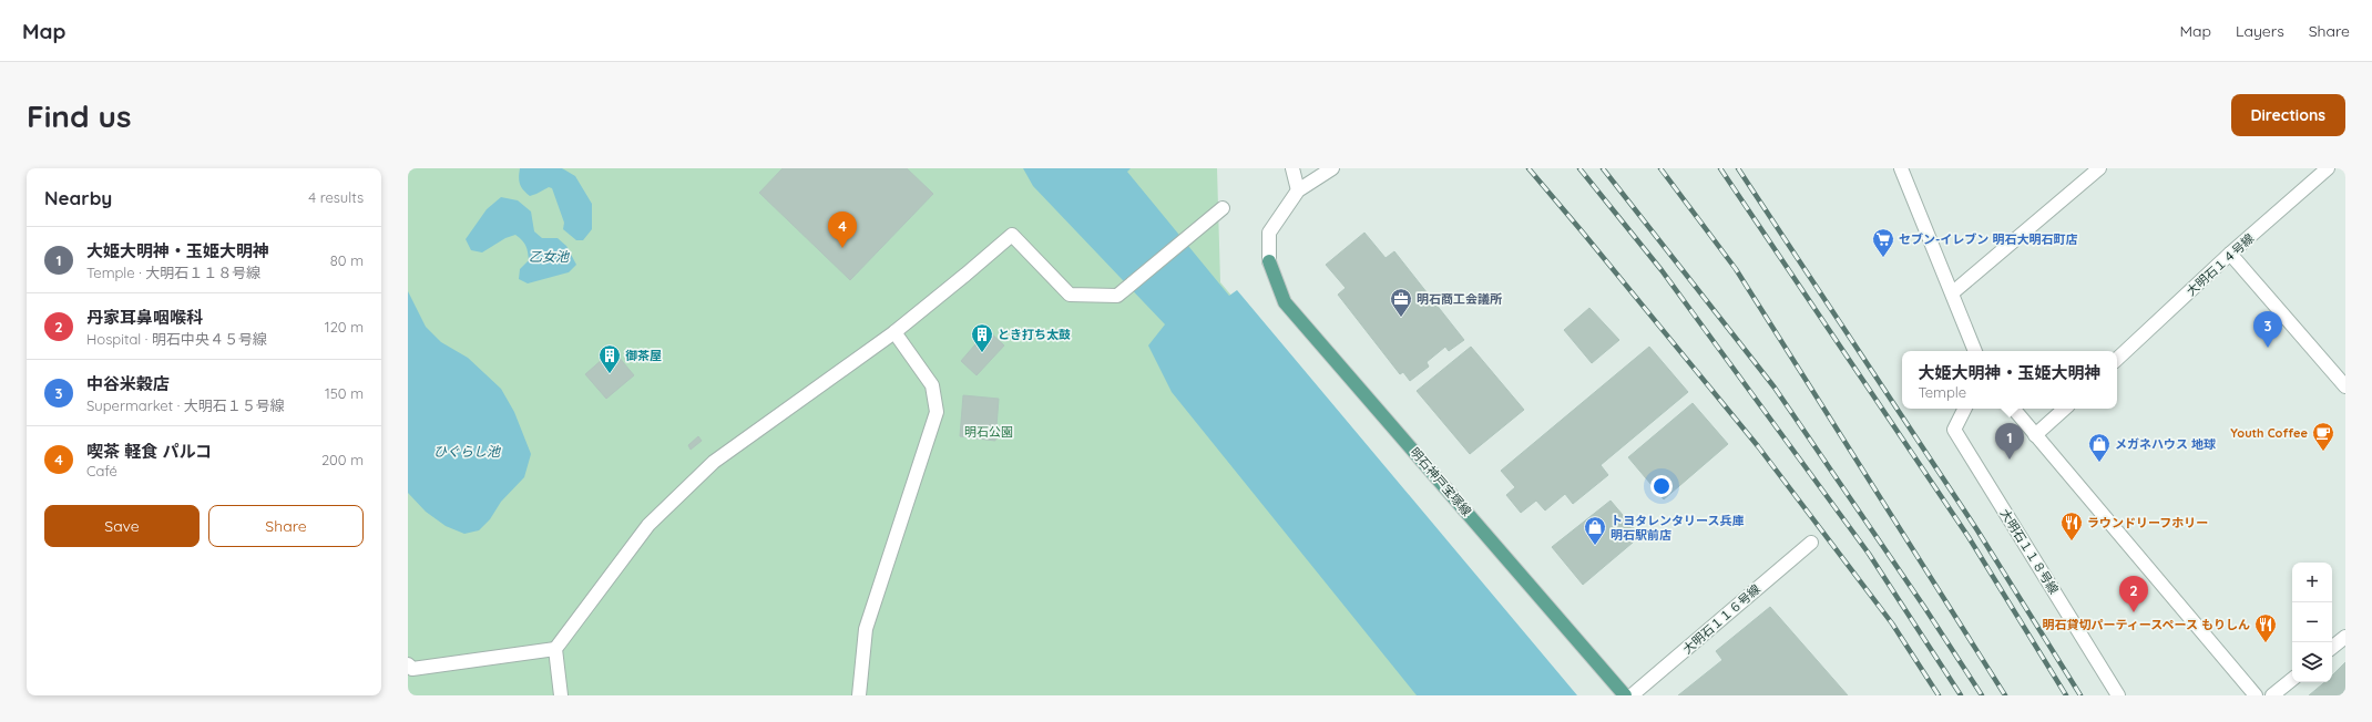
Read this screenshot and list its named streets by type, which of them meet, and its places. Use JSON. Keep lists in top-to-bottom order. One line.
{"streets":{"main road":["明石神戸宝塚線"],"street":["大明石１４号線","大明石１１８号線","大明石１１６号線"]},"water":["乙女池","ひぐらし池"],"parks":["明石公園"],"places":{"supermarket":["セブン-イレブン 明石大明石町店"],"office":["明石商工会議所"],"building":["とき打ち太鼓","御茶屋"],"cafe":["Youth Coffee"],"shop":["メガネハウス 地球","トヨタレンタリース兵庫 明石駅前店"],"restaurant":["ラウンドリーフホリー","明石貸切パーティースペース もりしん"]},"page":{"header":"Map","nav":["Map","Layers","Share"],"buttons":["Directions",["Save","Share"]],"title":"Find us","heading":["Nearby","4 results"],"pins":["4","3","1","2"],"list":[{"mark":"1","name":"大姫大明神・玉姫大明神","note":"Temple · 大明石１１８号線","value":"80 m"},{"mark":"2","name":"丹家耳鼻咽喉科","note":"Hospital · 明石中央４５号線","value":"120 m"},{"mark":"3","name":"中谷米穀店","note":"Supermarket · 大明石１５号線","value":"150 m"},{"mark":"4","name":"喫茶 軽食 パルコ","note":"Café","value":"200 m"}],"popup":["大姫大明神・玉姫大明神","Temple"],"map_buttons":["+","−"]}}
